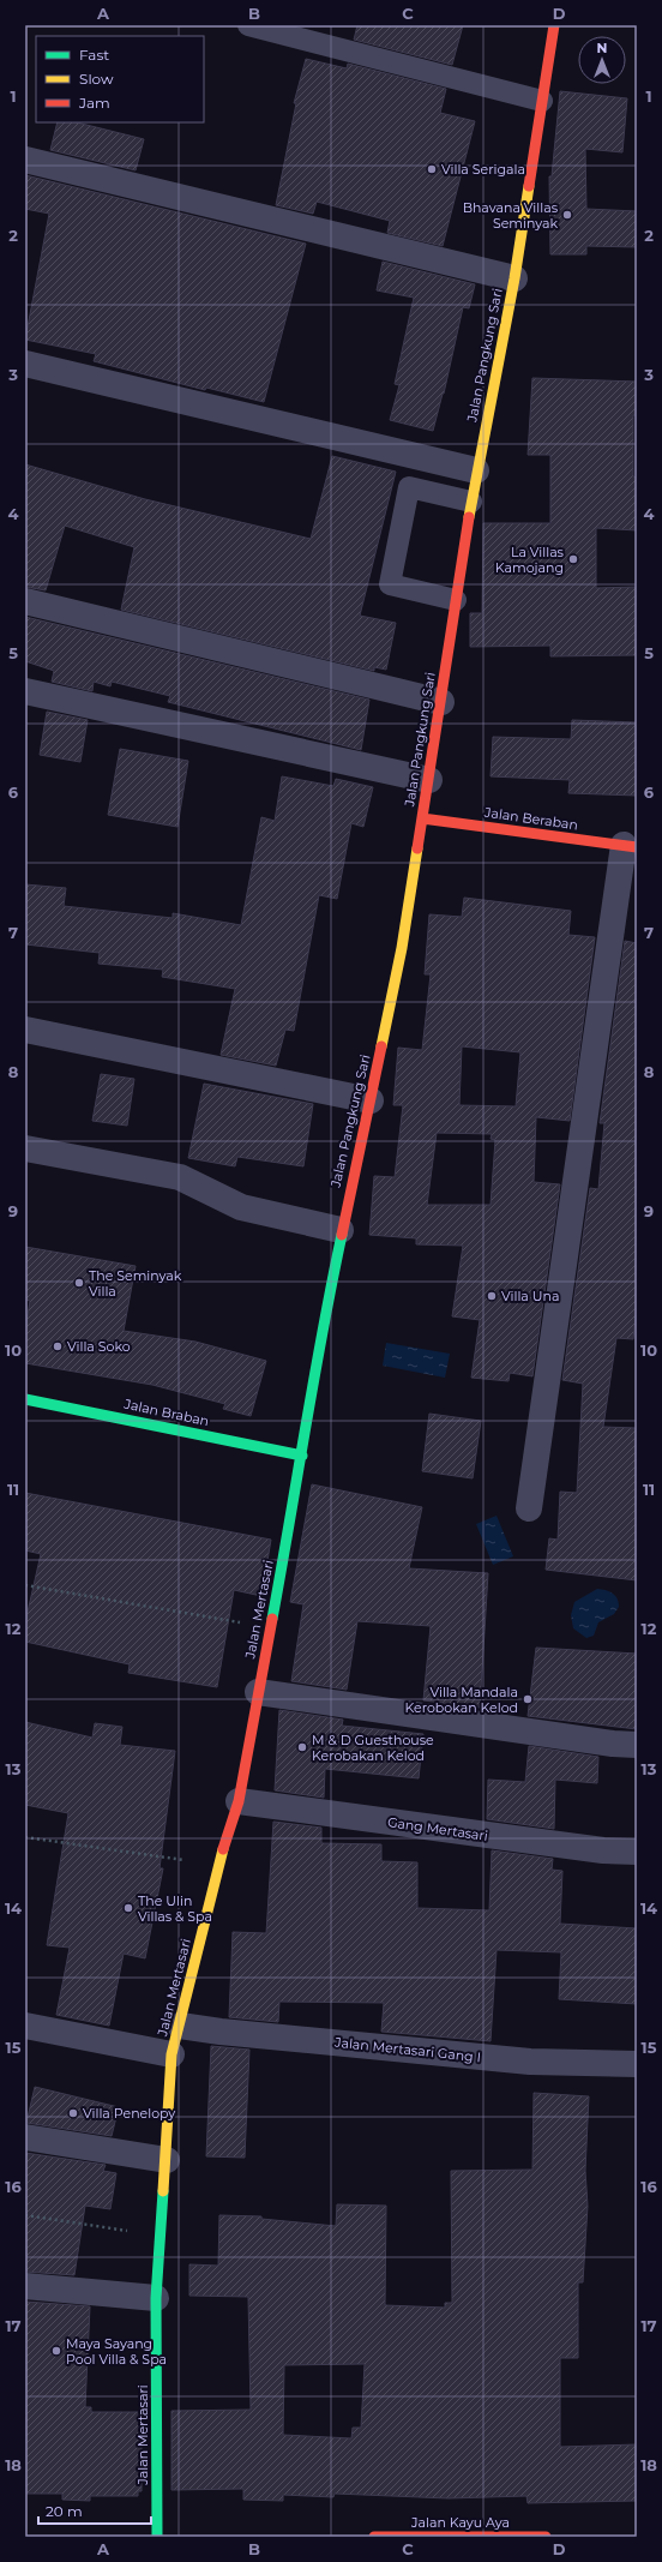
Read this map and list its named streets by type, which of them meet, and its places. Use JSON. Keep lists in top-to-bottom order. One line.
{"streets":{"street":["Jalan Pangkung Sari","Jalan Beraban","Jalan Braban","Jalan Mertasari","Gang Mertasari","Jalan Mertasari Gang I","Jalan Kayu Aya"]},"crossings":[["Jalan Pangkung Sari","Jalan Beraban"],["Jalan Pangkung Sari","Jalan Braban"],["Jalan Pangkung Sari","Jalan Mertasari"],["Jalan Braban","Jalan Mertasari"],["Jalan Mertasari","Gang Mertasari"],["Jalan Mertasari","Jalan Mertasari Gang I"]],"places":["Villa Serigala","Bhavana Villas Seminyak","La Villas Kamojang","The Seminyak Villa","Villa Una","Villa Soko","Villa Mandala Kerobokan Kelod","M & D Guesthouse Kerobakan Kelod","The Ulin Villas & Spa","Villa Penelopy","Maya Sayang Pool Villa & Spa"],"legend":["Fast","Slow","Jam"],"scale_bar":"20 m","north":"top","grid":{"columns":["A","B","C","D"],"rows":["1","2","3","4","5","6","7","8","9","10","11","12","13","14","15","16","17","18"]}}
